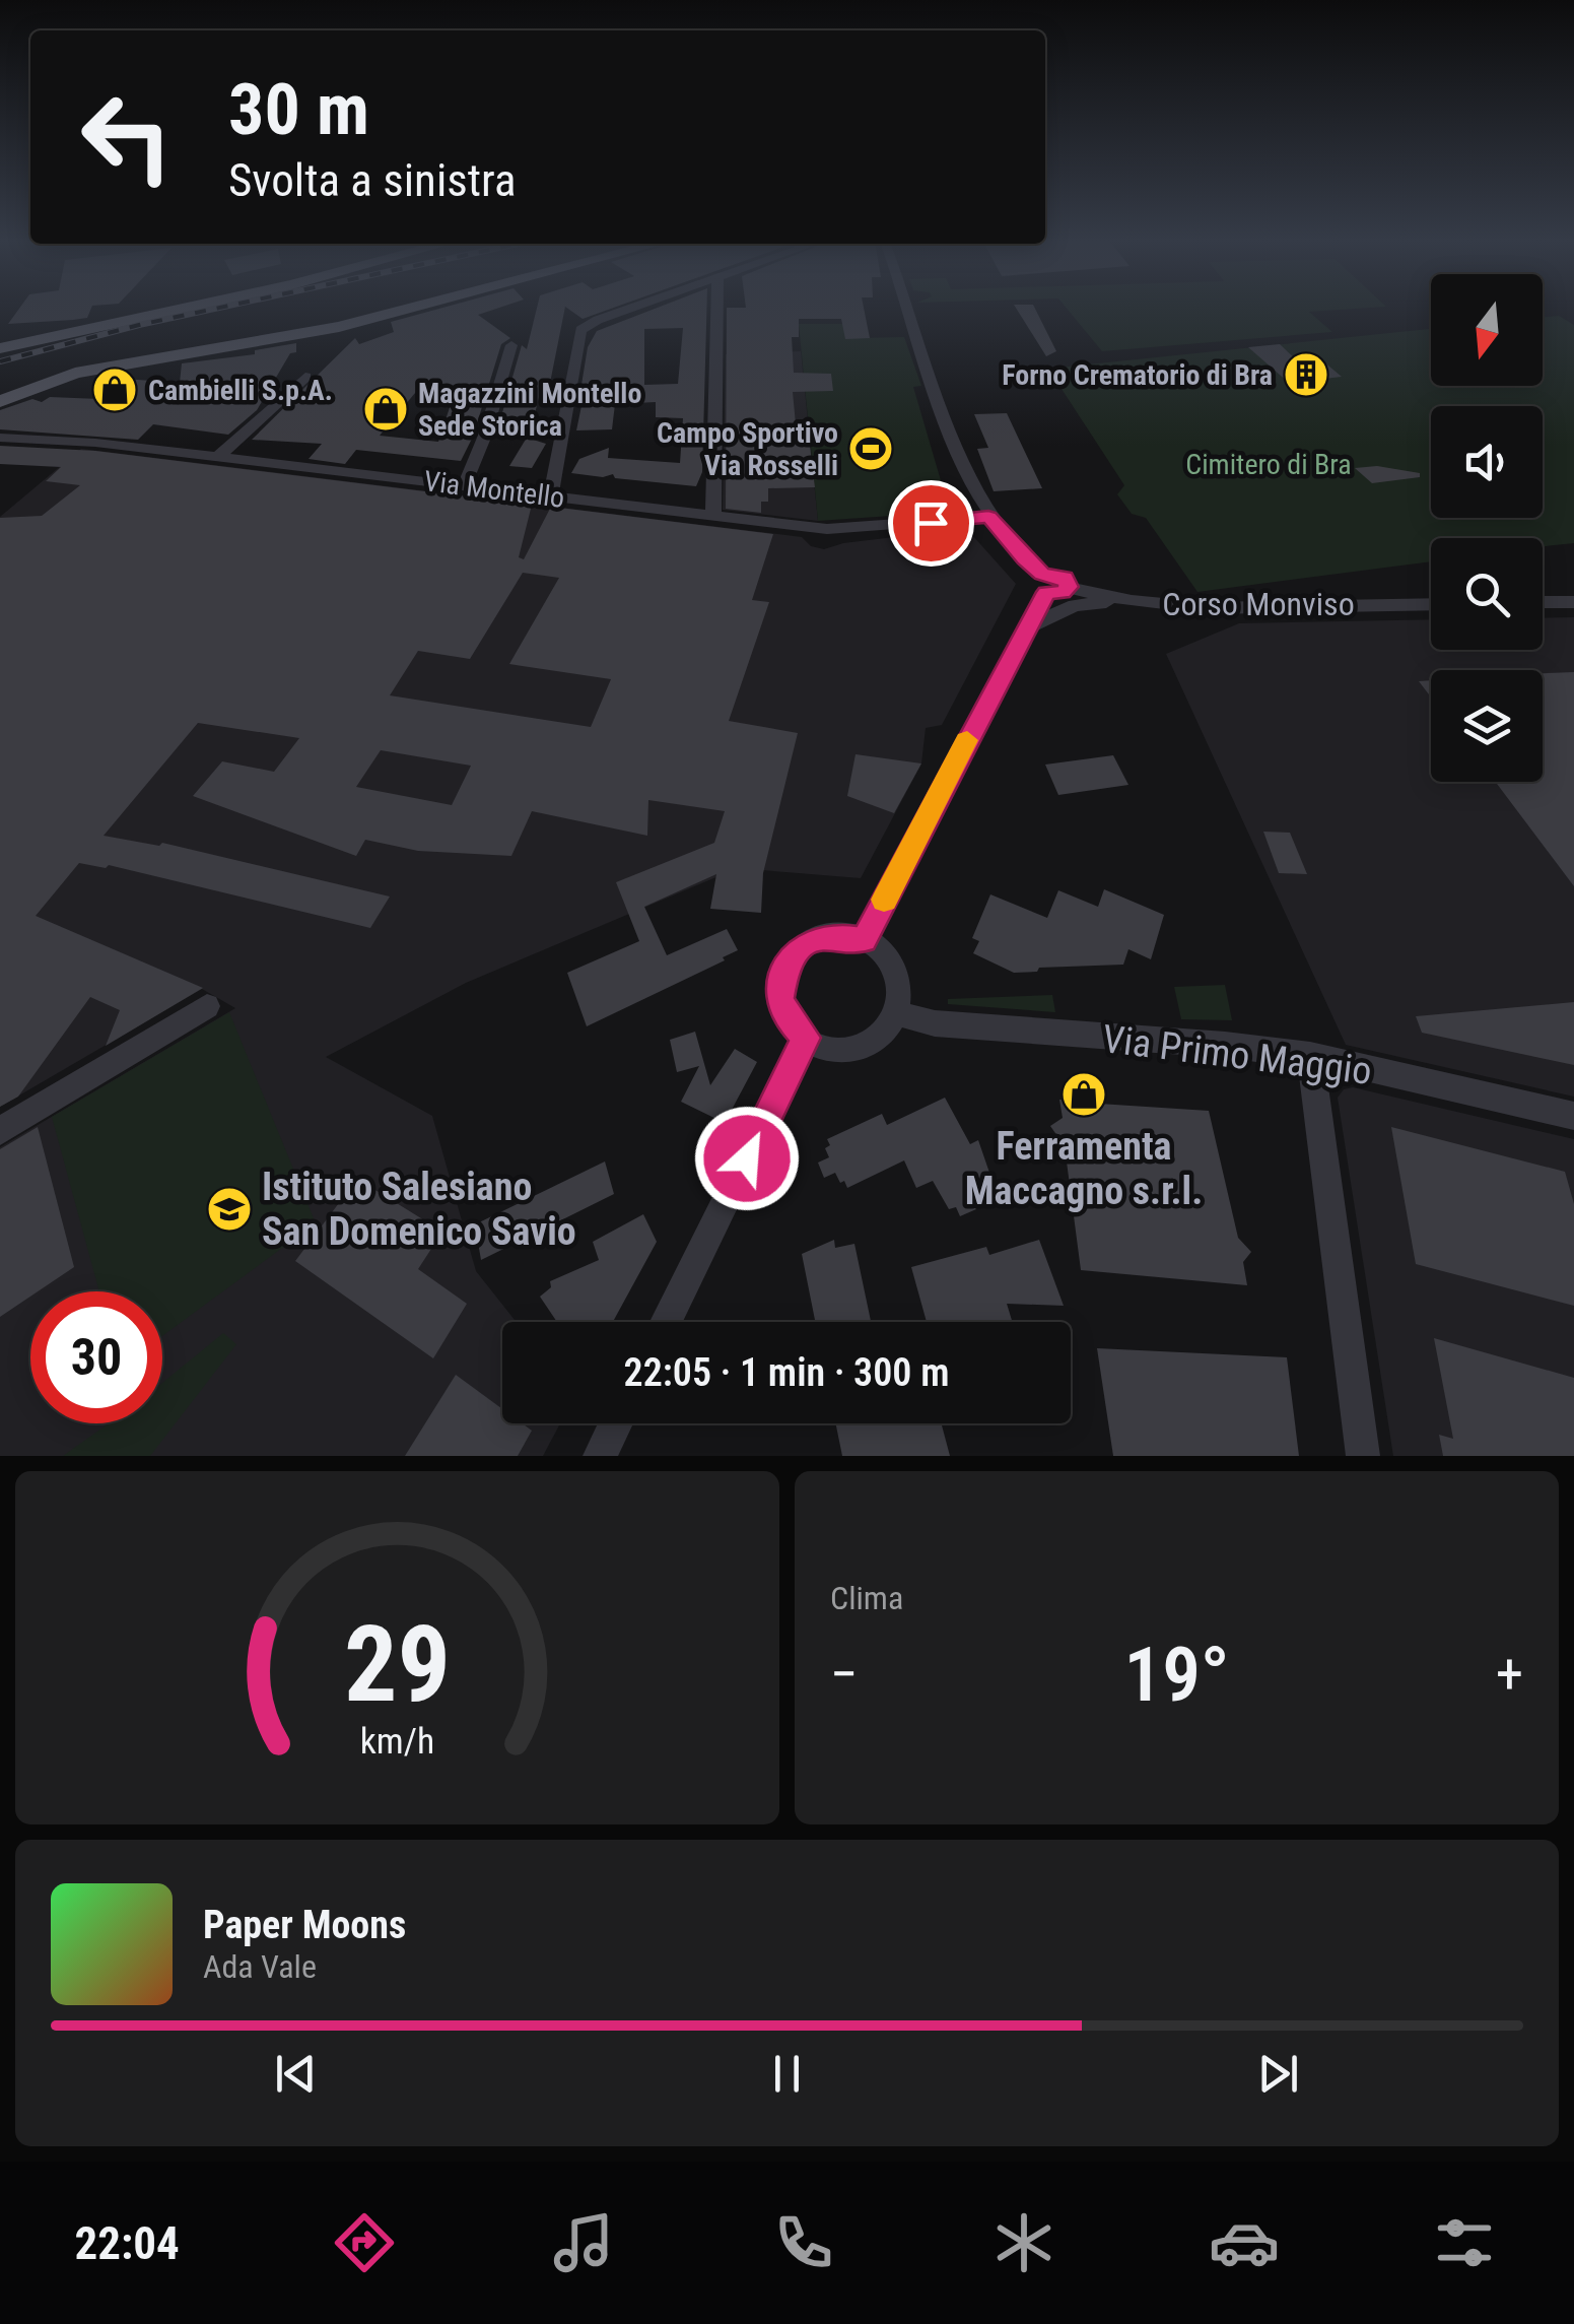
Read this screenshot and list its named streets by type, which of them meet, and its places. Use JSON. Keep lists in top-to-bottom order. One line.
{"streets":{"street":["Via Montello","Corso Monviso","Via Primo Maggio"]},"parks":["Cimitero di Bra"],"places":{"building":["Forno Crematorio di Bra"],"shop":["Cambielli S.p.A.","Magazzini Montello Sede Storica","Ferramenta Maccagno s.r.l."],"sports":["Campo Sportivo Via Rosselli"],"school or university":["Istituto Salesiano San Domenico Savio"]},"north":"bottom","page":{"turn":["30 m","Svolta a sinistra"],"limit":"30","trip":"22:05 · 1 min · 300 m","tile":"Clima","heat":["−","19°","+"],"song":["Paper Moons","Ada Vale"],"tabs":"22:04","gauge":["29","km/h"]}}
